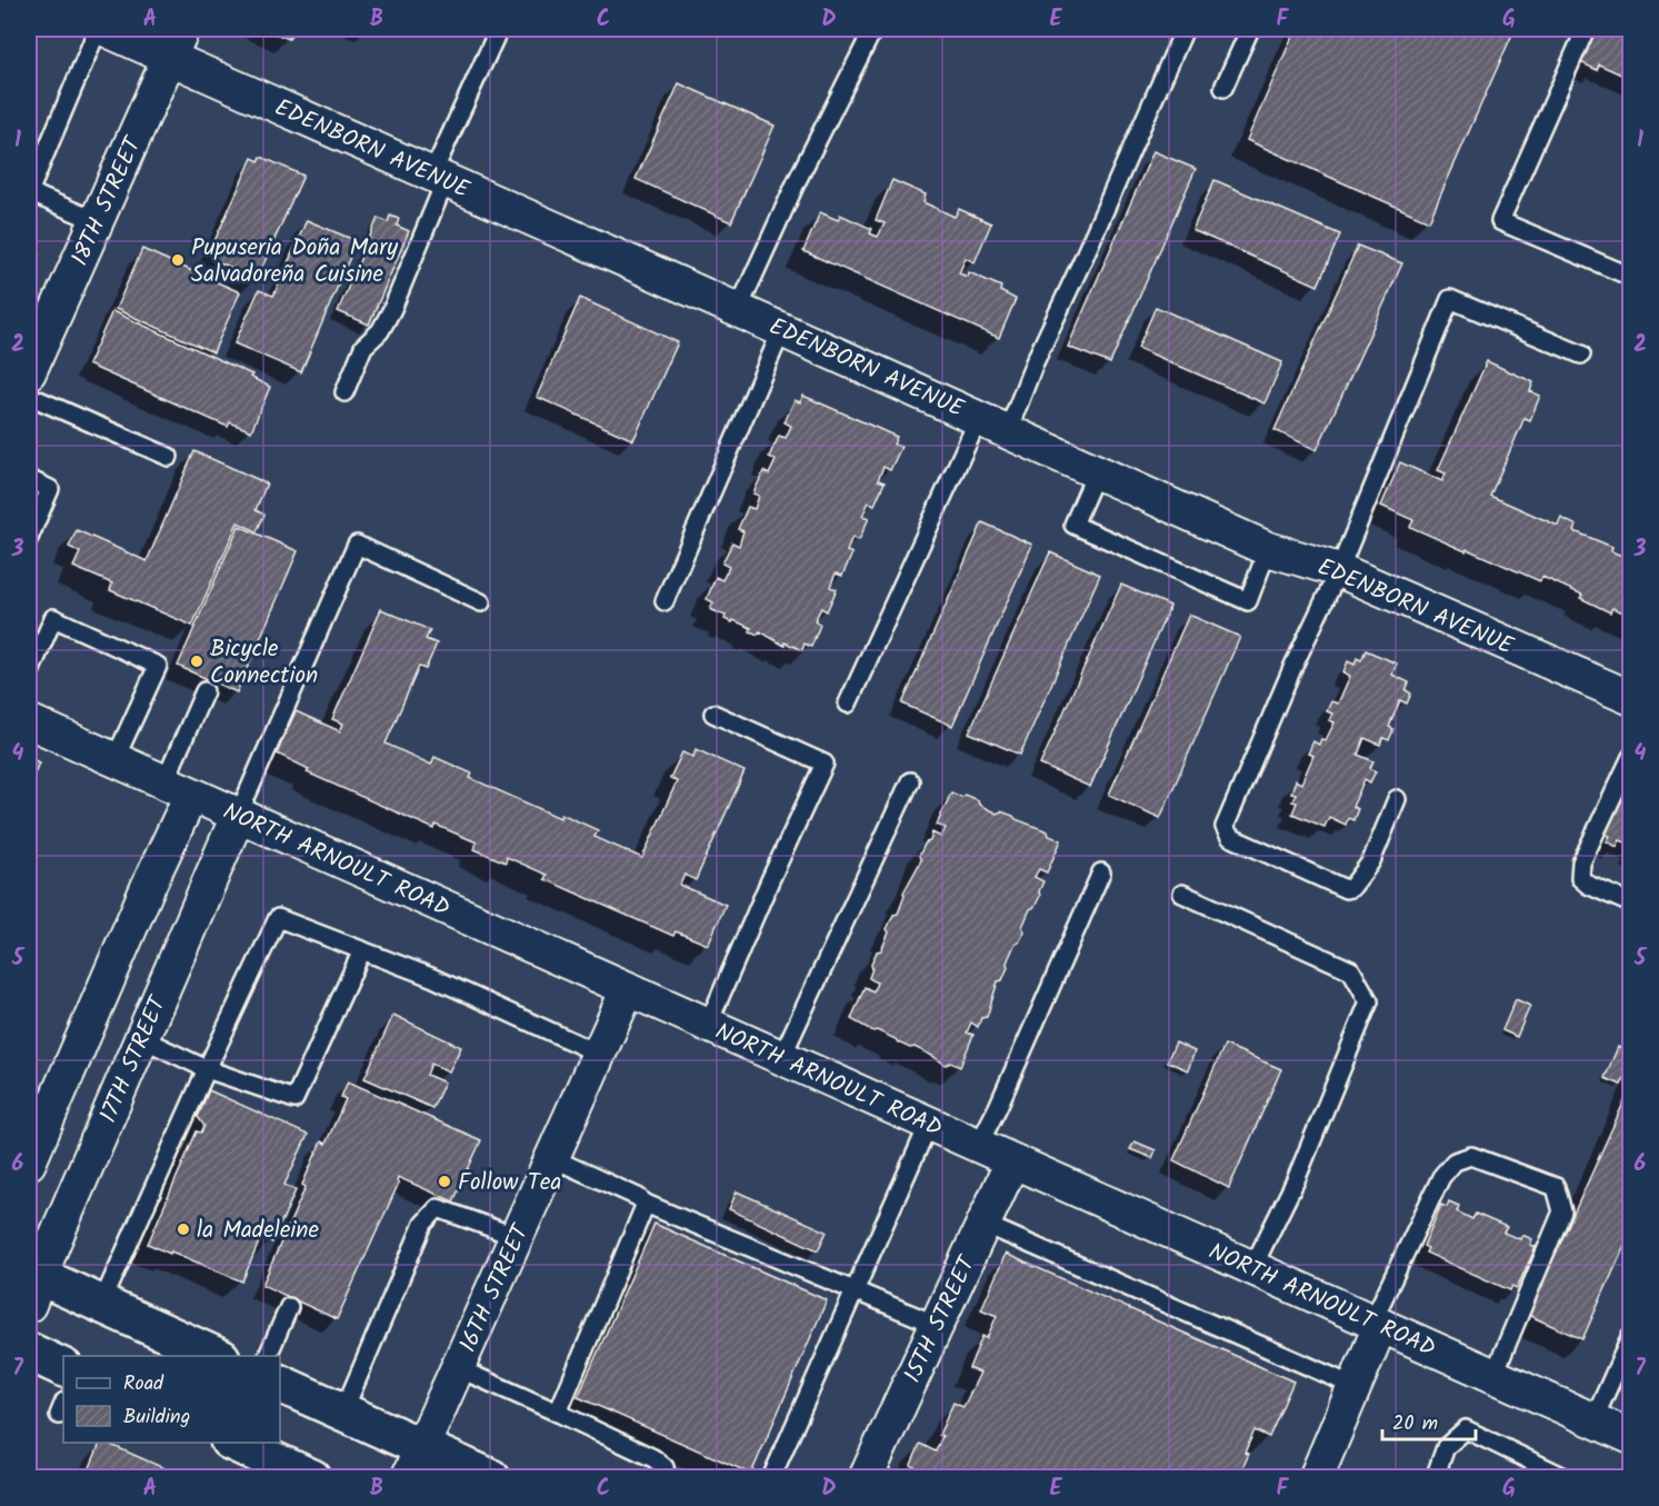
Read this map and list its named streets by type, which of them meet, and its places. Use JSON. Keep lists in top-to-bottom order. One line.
{"streets":{"street":["EDENBORN AVENUE","18TH STREET","NORTH ARNOULT ROAD","17TH STREET","16TH STREET","15TH STREET"]},"crossings":[["EDENBORN AVENUE","18TH STREET"],["NORTH ARNOULT ROAD","17TH STREET"],["NORTH ARNOULT ROAD","16TH STREET"],["NORTH ARNOULT ROAD","15TH STREET"]],"places":["Pupuseria Doña Mary Salvadoreña Cuisine","Bicycle Connection","Follow Tea","la Madeleine"],"legend":["Road","Building"],"scale_bar":"20 m","grid":{"columns":["A","B","C","D","E","F","G"],"rows":["1","2","3","4","5","6","7"]}}
